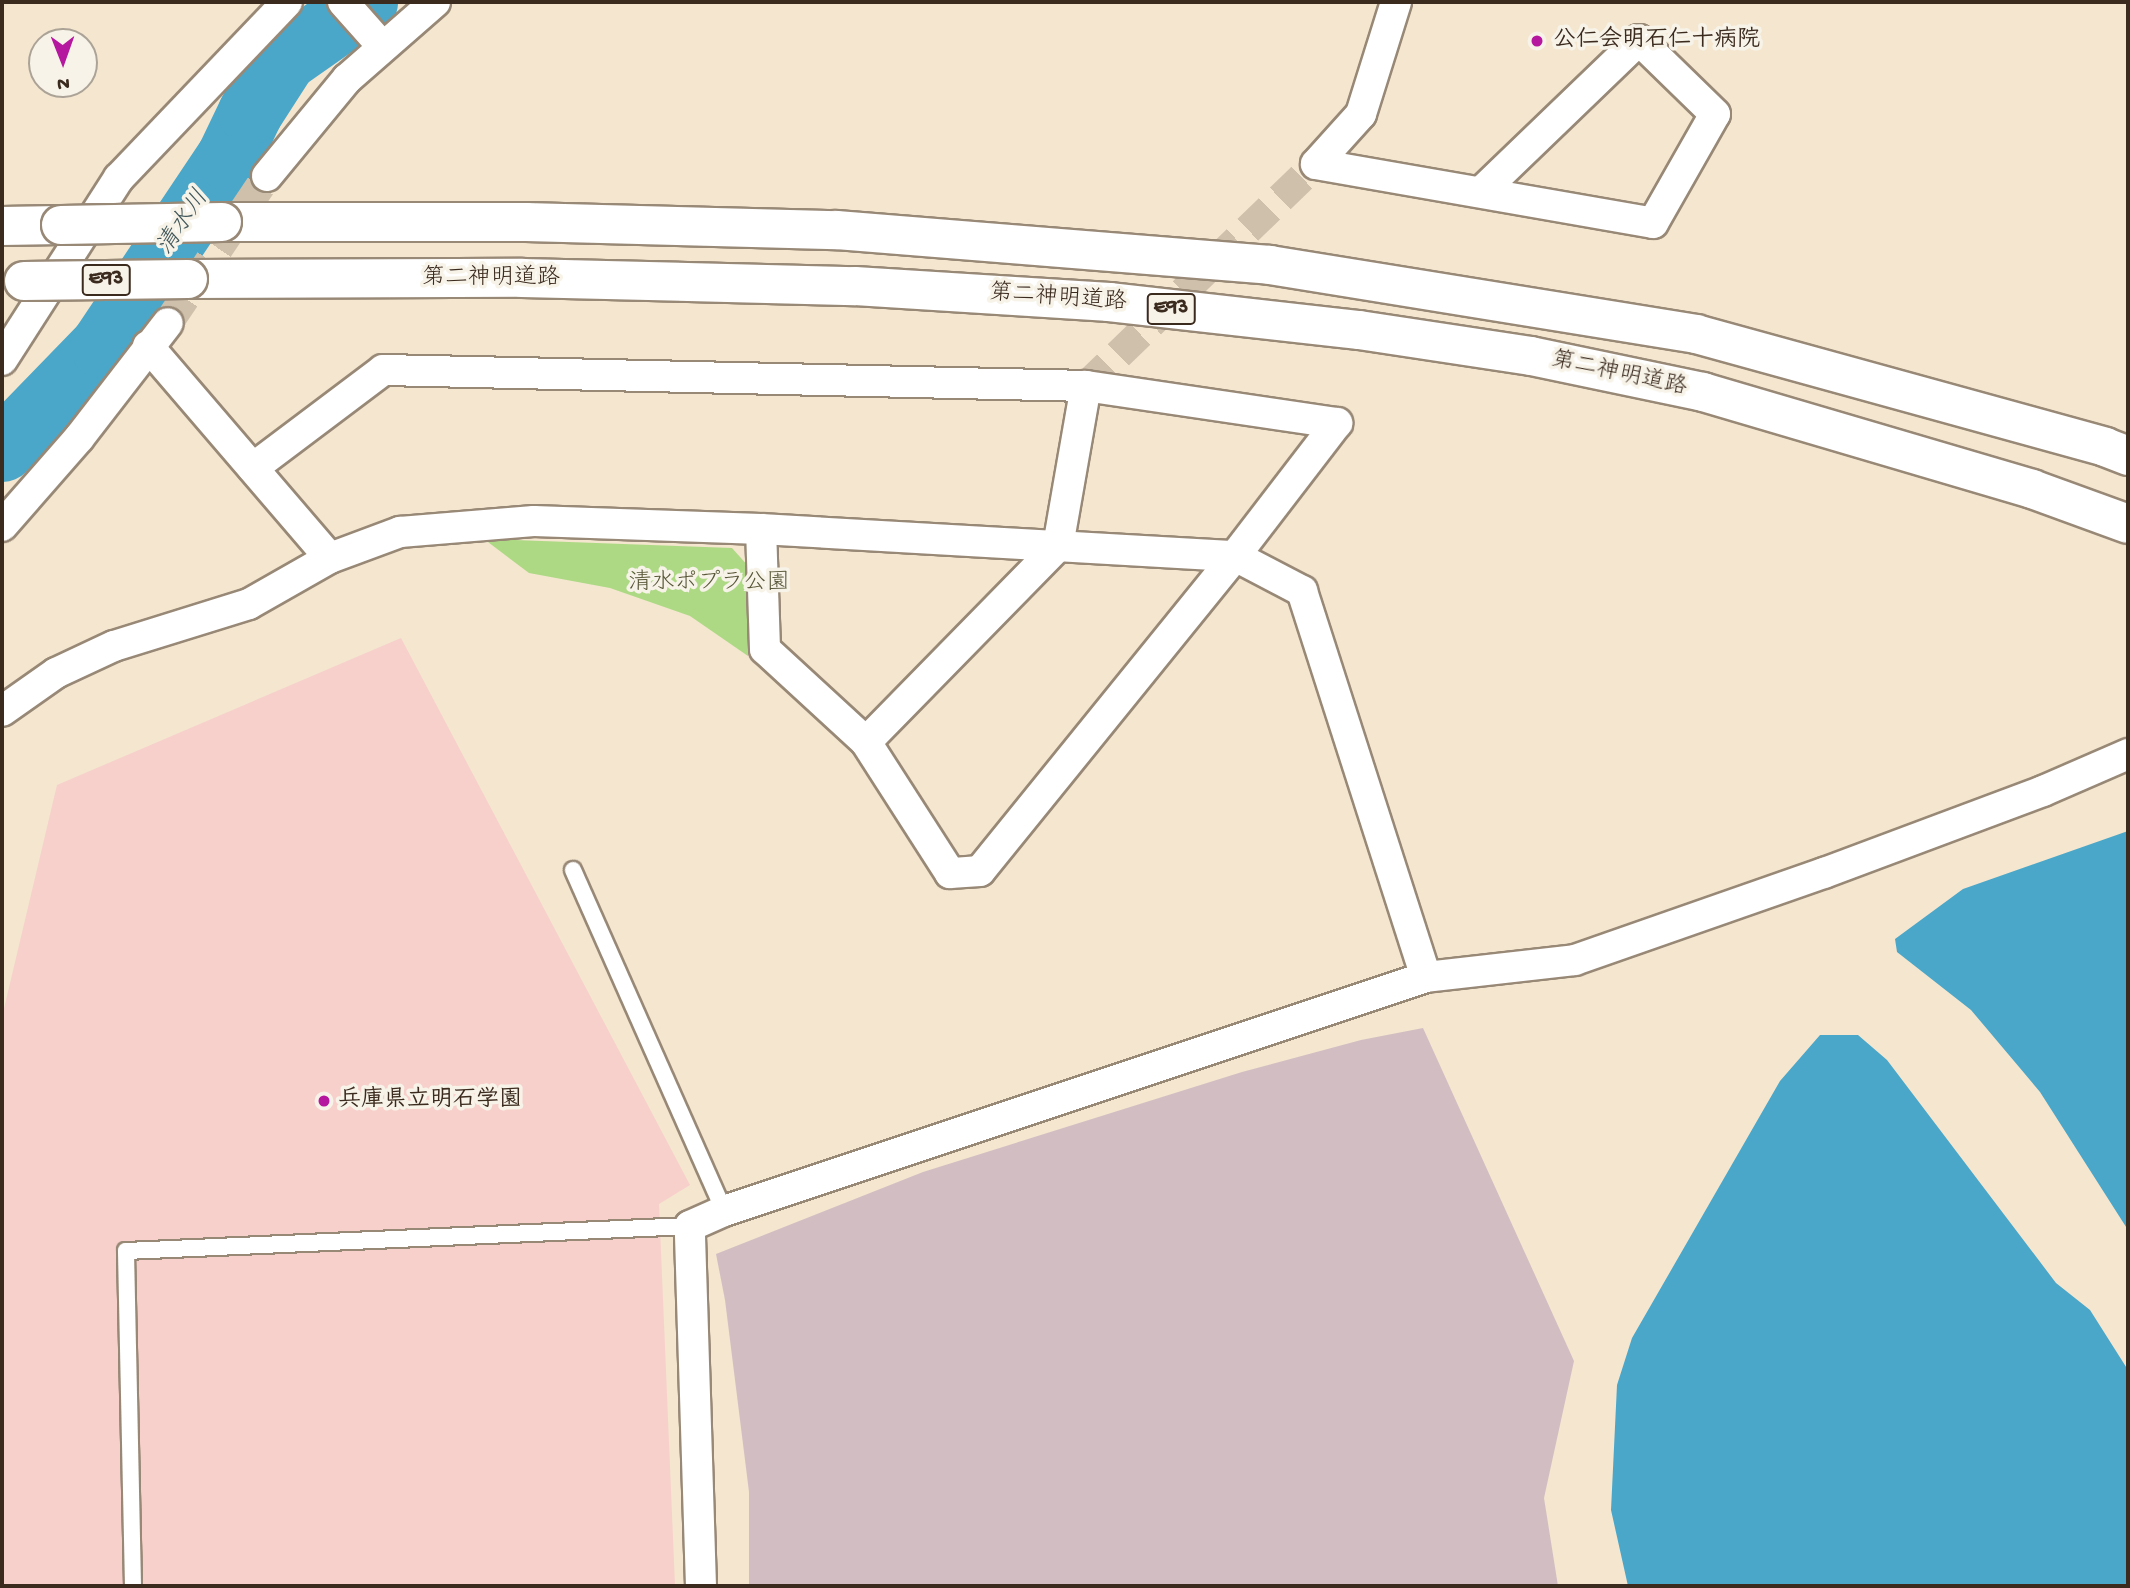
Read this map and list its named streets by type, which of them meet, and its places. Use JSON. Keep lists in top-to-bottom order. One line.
{"streets":{"highway":["第二神明道路","E93"]},"water":["清水川"],"parks":["清水ポプラ公園"],"places":["公仁会明石仁十病院","兵庫県立明石学園"],"north":"bottom"}
